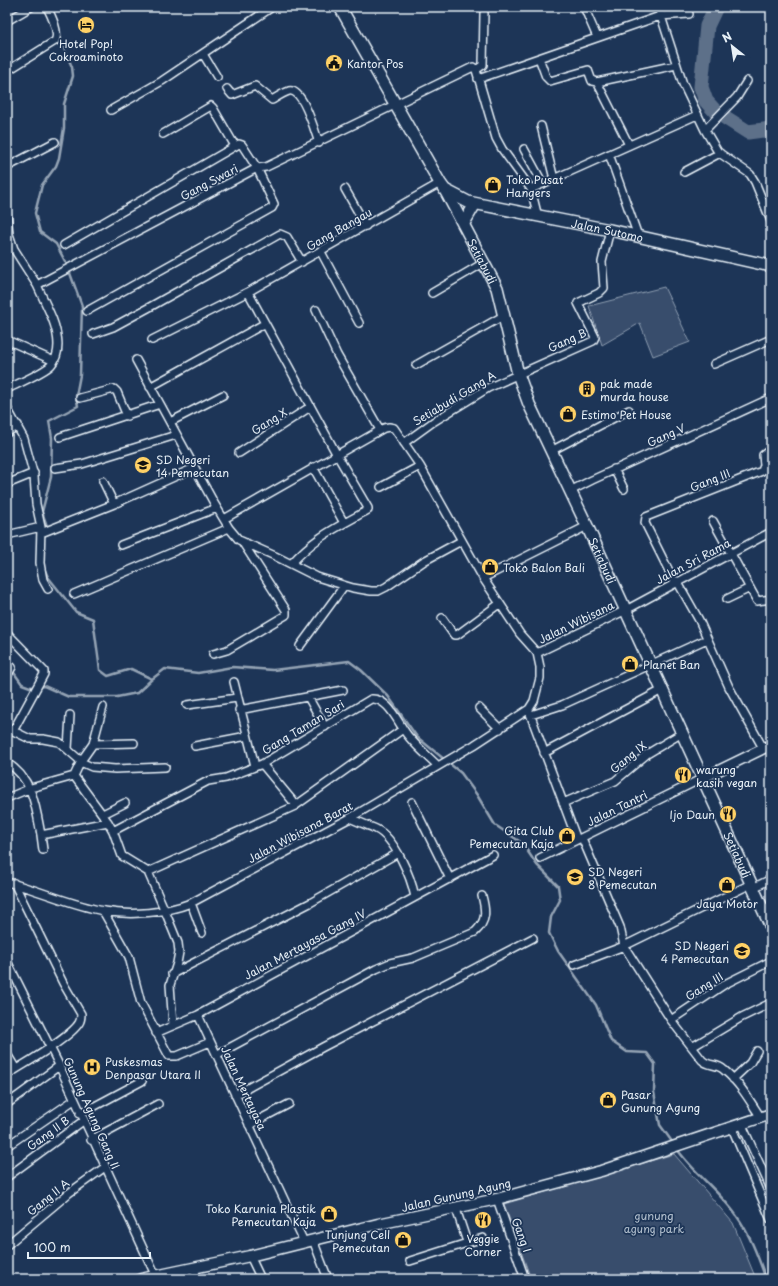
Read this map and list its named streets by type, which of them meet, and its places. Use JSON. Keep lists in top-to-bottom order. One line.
{"streets":{"main road":["Jalan Sutomo","Setiabudi","Jalan Gunung Agung"],"street":["Gang Swari","Gang Bangau","Gang B","Setiabudi Gang A","Gang X","Gang V","Gang III","Jalan Sri Rama","Jalan Wibisana","Gang Taman Sari","Gang IX","Jalan Tantri","Jalan Wibisana Barat","Jalan Mertayasa Gang IV","Jalan Mertayasa","Gunung Agung Gang II","Gang II B","Gang II A","Gang I"]},"crossings":[["Gang Swari","Setiabudi"],["Gang Bangau","Jalan Sutomo"],["Gang Bangau","Setiabudi"],["Jalan Sutomo","Setiabudi"],["Jalan Sutomo","Gang B"],["Setiabudi","Gang B"],["Setiabudi","Setiabudi Gang A"],["Setiabudi","Gang V"],["Setiabudi","Jalan Sri Rama"],["Setiabudi","Jalan Wibisana"],["Setiabudi","Gang IX"],["Setiabudi","Jalan Tantri"],["Gang B","Setiabudi Gang A"],["Gang III","Jalan Sri Rama"],["Jalan Sri Rama","Jalan Wibisana"],["Gang Taman Sari","Jalan Wibisana Barat"],["Jalan Wibisana Barat","Jalan Mertayasa"],["Jalan Mertayasa Gang IV","Jalan Mertayasa"],["Jalan Mertayasa","Jalan Gunung Agung"],["Gunung Agung Gang II","Gang II B"],["Gunung Agung Gang II","Jalan Gunung Agung"],["Gunung Agung Gang II","Gang II A"],["Jalan Gunung Agung","Gang I"]],"parks":["gunung agung park"],"places":{"hotel":["Hotel Pop! Cokroaminoto"],"public building":["Kantor Pos"],"shop":["Toko Pusat Hangers","Estimo Pet House","Toko Balon Bali","Planet Ban","Gita Club Pemecutan Kaja","Jaya Motor","Pasar Gunung Agung","Toko Karunia Plastik Pemecutan Kaja","Tunjung Cell Pemecutan"],"building":["pak made murda house"],"school or university":["SD Negeri 14 Pemecutan","SD Negeri 8 Pemecutan","SD Negeri 4 Pemecutan"],"restaurant":["warung kasih vegan","Ijo Daun","Veggie Corner"],"hospital":["Puskesmas Denpasar Utara II"]},"scale_bar":"100 m","north":"top left"}
